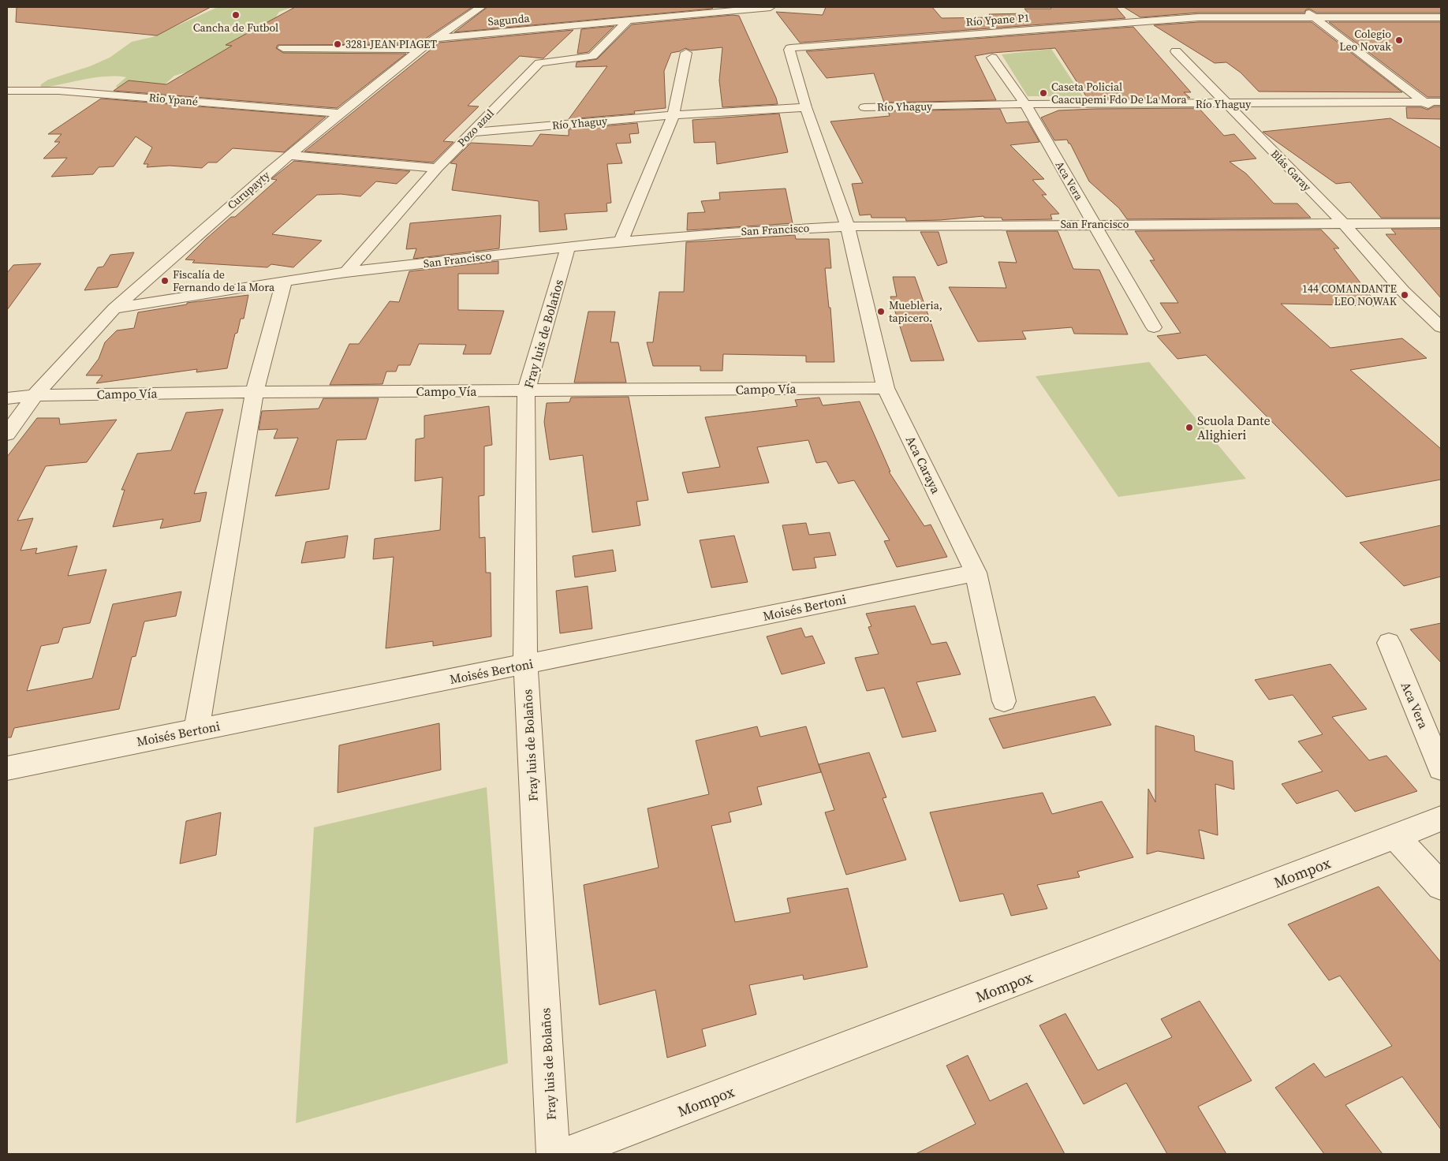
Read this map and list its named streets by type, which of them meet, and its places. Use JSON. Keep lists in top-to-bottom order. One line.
{"streets":{"street":["Sagunda","Río Ypane P1","Rio Ypané","Río Yhaguy","Pozo azul","Blás Garay","Aca Vera","Curupayty","San Francisco","Fray luis de Bolaños","Campo Vía","Aca Caraya","Moisés Bertoni","Mompox"]},"crossings":[["Sagunda","Pozo azul"],["Sagunda","Curupayty"],["Río Ypane P1","Aca Caraya"],["Rio Ypané","Curupayty"],["Río Yhaguy","Pozo azul"],["Río Yhaguy","Blás Garay"],["Río Yhaguy","Aca Vera"],["Río Yhaguy","Aca Caraya"],["Pozo azul","San Francisco"],["Blás Garay","San Francisco"],["Aca Vera","San Francisco"],["Curupayty","San Francisco"],["Curupayty","Campo Vía"],["San Francisco","Fray luis de Bolaños"],["San Francisco","Aca Caraya"],["Fray luis de Bolaños","Campo Vía"],["Fray luis de Bolaños","Moisés Bertoni"],["Campo Vía","Aca Caraya"],["Aca Caraya","Moisés Bertoni"]],"places":["Cancha de Futbol","Colegio Leo Novak","3281 JEAN PIAGET","Caseta Policial Caacupemi Fdo De La Mora","Fiscalía de Fernando de la Mora","144 COMANDANTE LEO NOWAK","Muebleria, tapicero.","Scuola Dante Alighieri"]}
